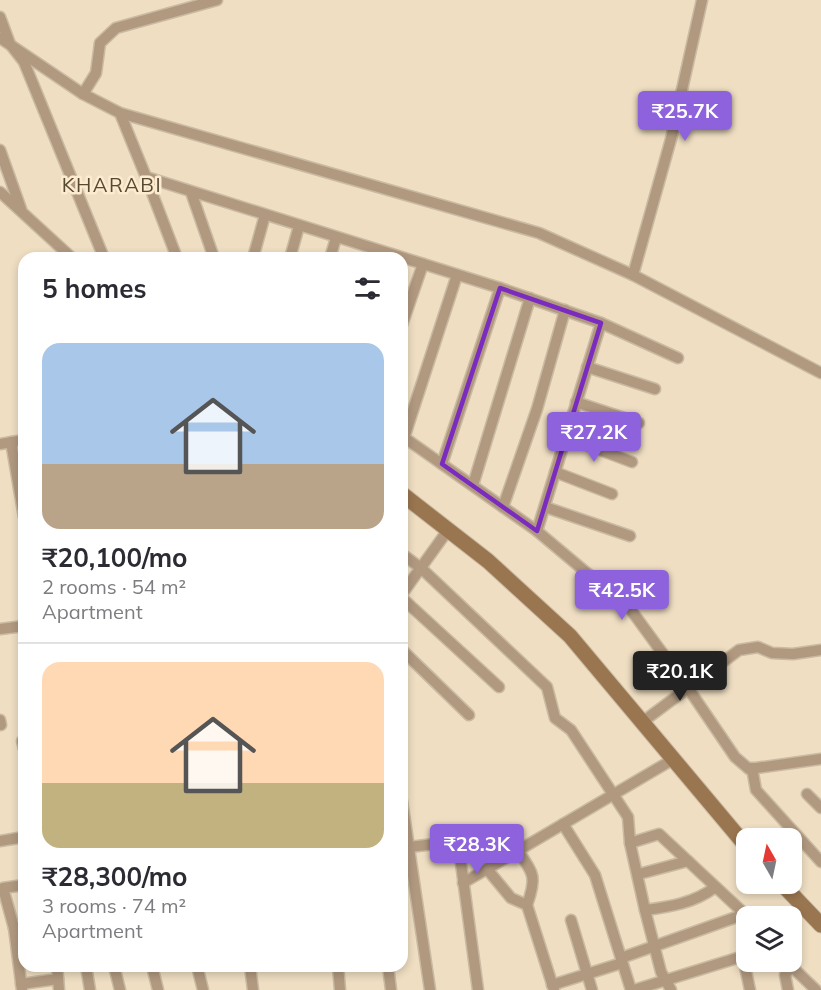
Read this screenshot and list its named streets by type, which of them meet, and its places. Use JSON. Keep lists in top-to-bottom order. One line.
{"districts":["KHARABI"],"north":"top","page":{"price":["₹25.7K","₹27.2K","₹42.5K","₹20.1K","₹28.3K"],"heading":"5 homes","list":[{"name":"₹20,100/mo","note":"2 rooms · 54 m² · Apartment"},{"name":"₹28,300/mo","note":"3 rooms · 74 m² · Apartment"}]}}
